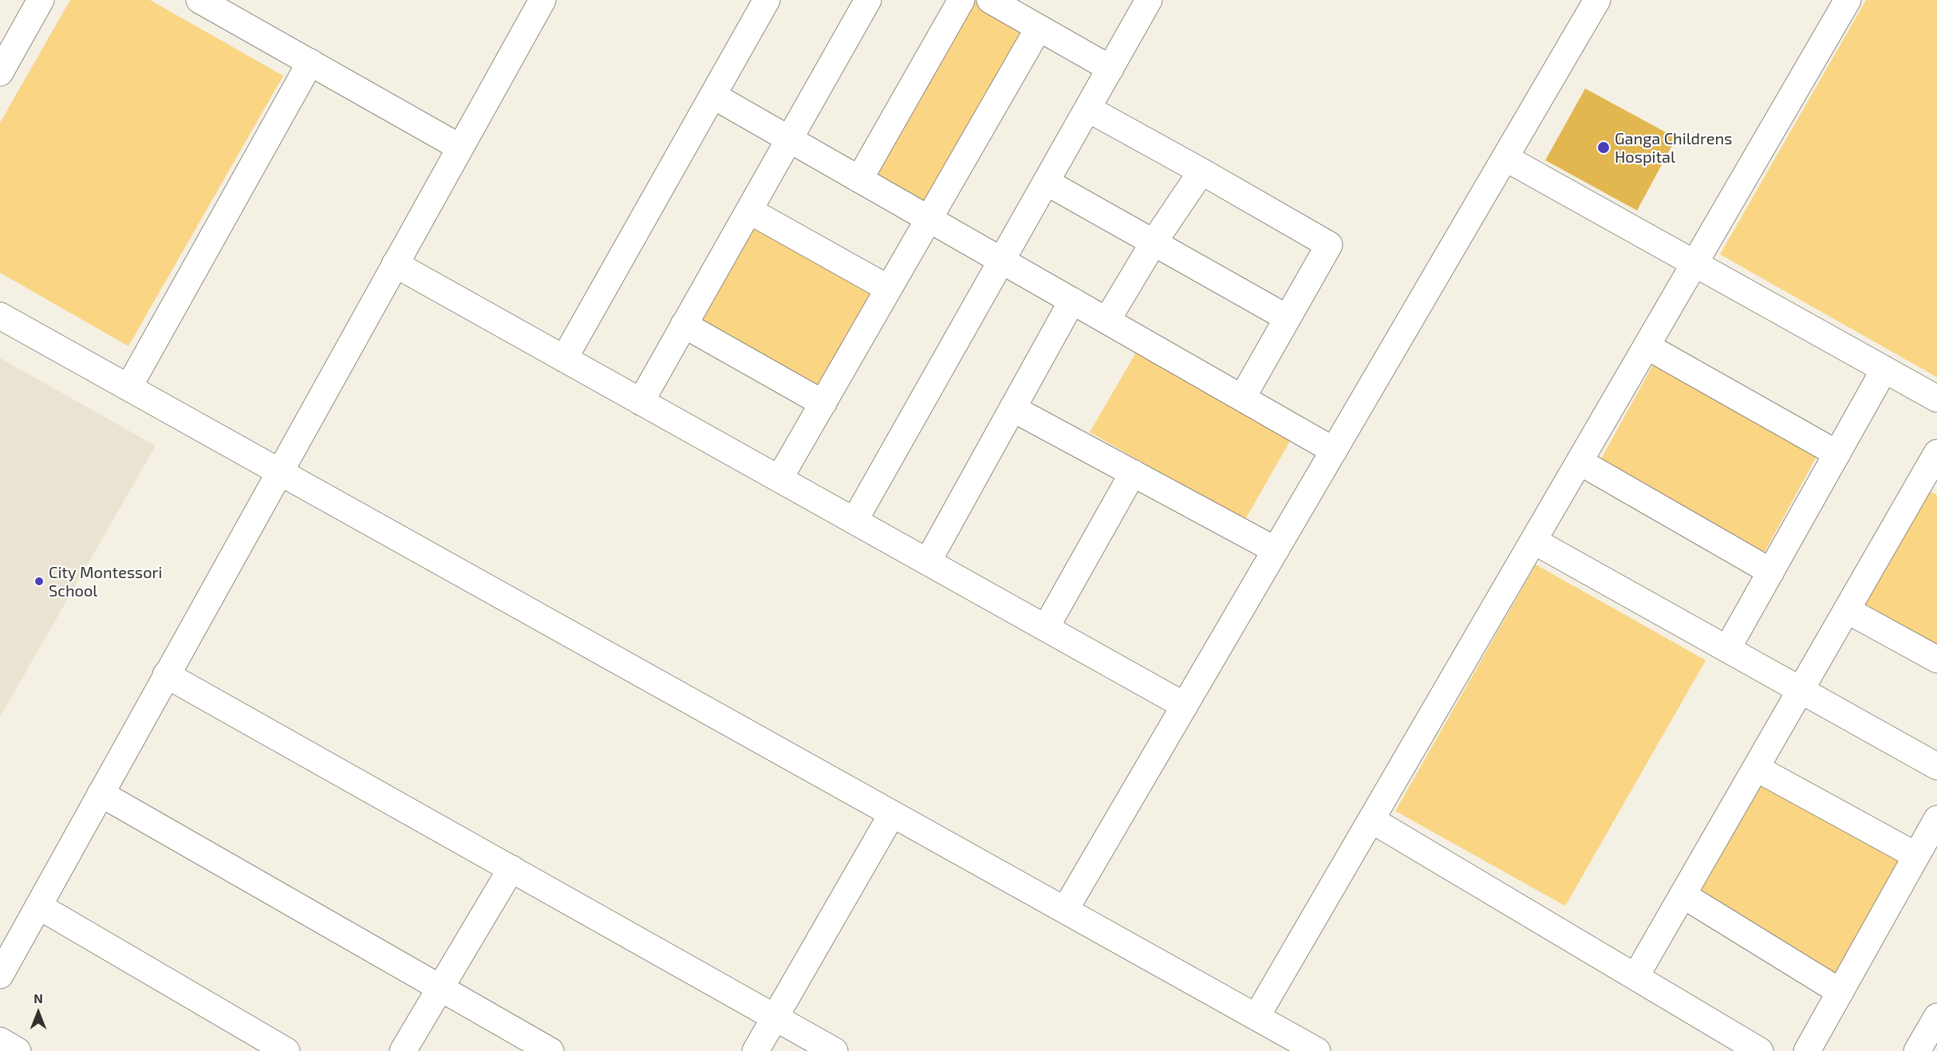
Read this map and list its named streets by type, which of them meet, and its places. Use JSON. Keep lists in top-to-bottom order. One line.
{"places":["Ganga Childrens Hospital","City Montessori School"],"north":"top"}
